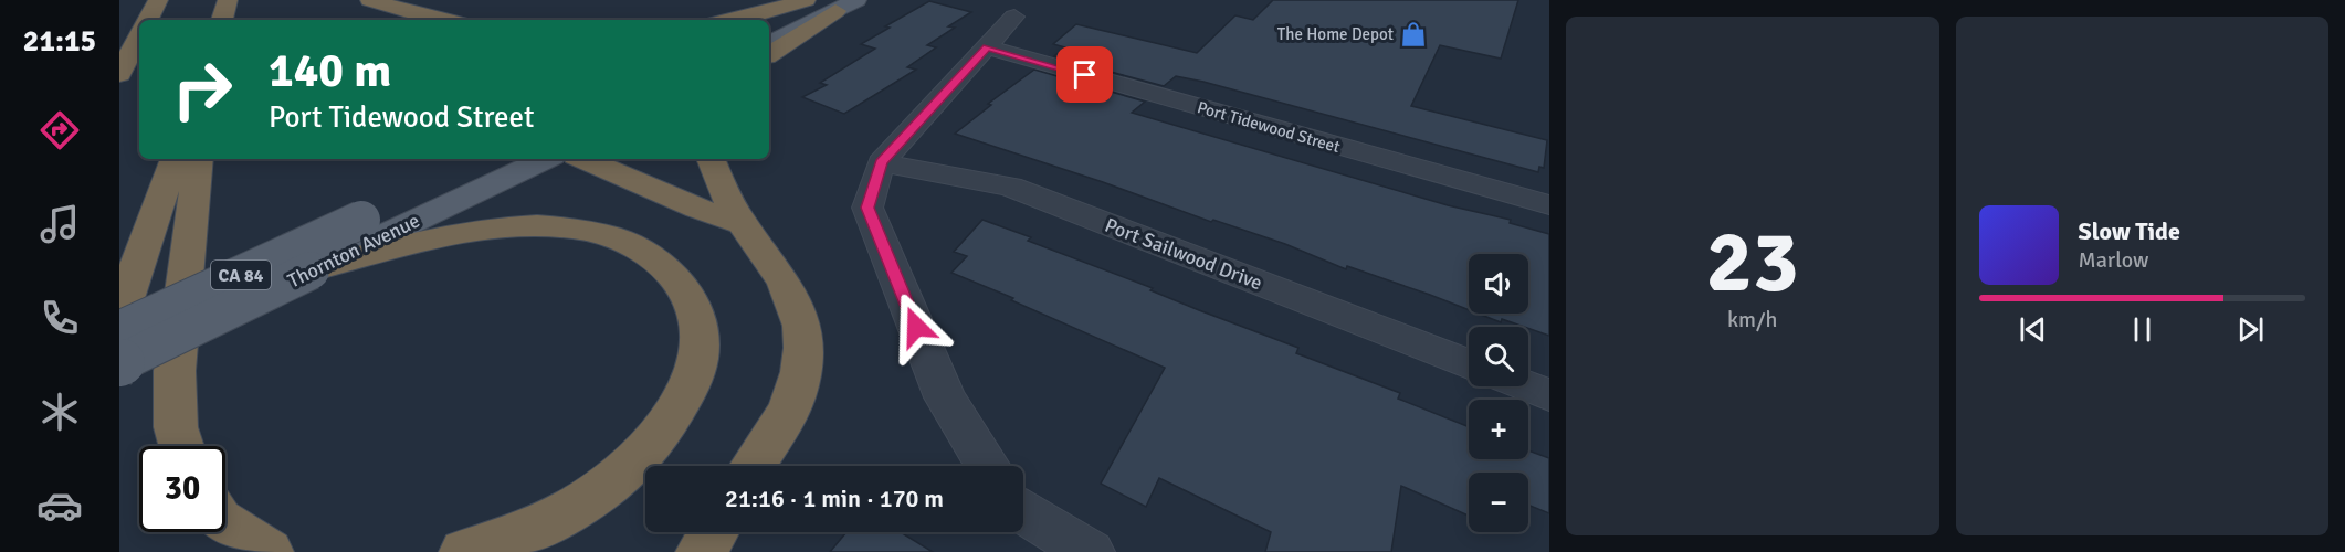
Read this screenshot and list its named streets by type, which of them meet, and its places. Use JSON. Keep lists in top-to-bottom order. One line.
{"streets":{"main road":["Thornton Avenue","CA 84"],"street":["Port Tidewood Street","Port Sailwood Drive"]},"places":{"shop":["The Home Depot"]},"page":{"tabs":"21:15","tile":["23","km/h"],"turn":["140 m","Port Tidewood Street"],"song":["Slow Tide","Marlow"],"map_buttons":["+","−"],"limit":"30","trip":"21:16 · 1 min · 170 m"}}
